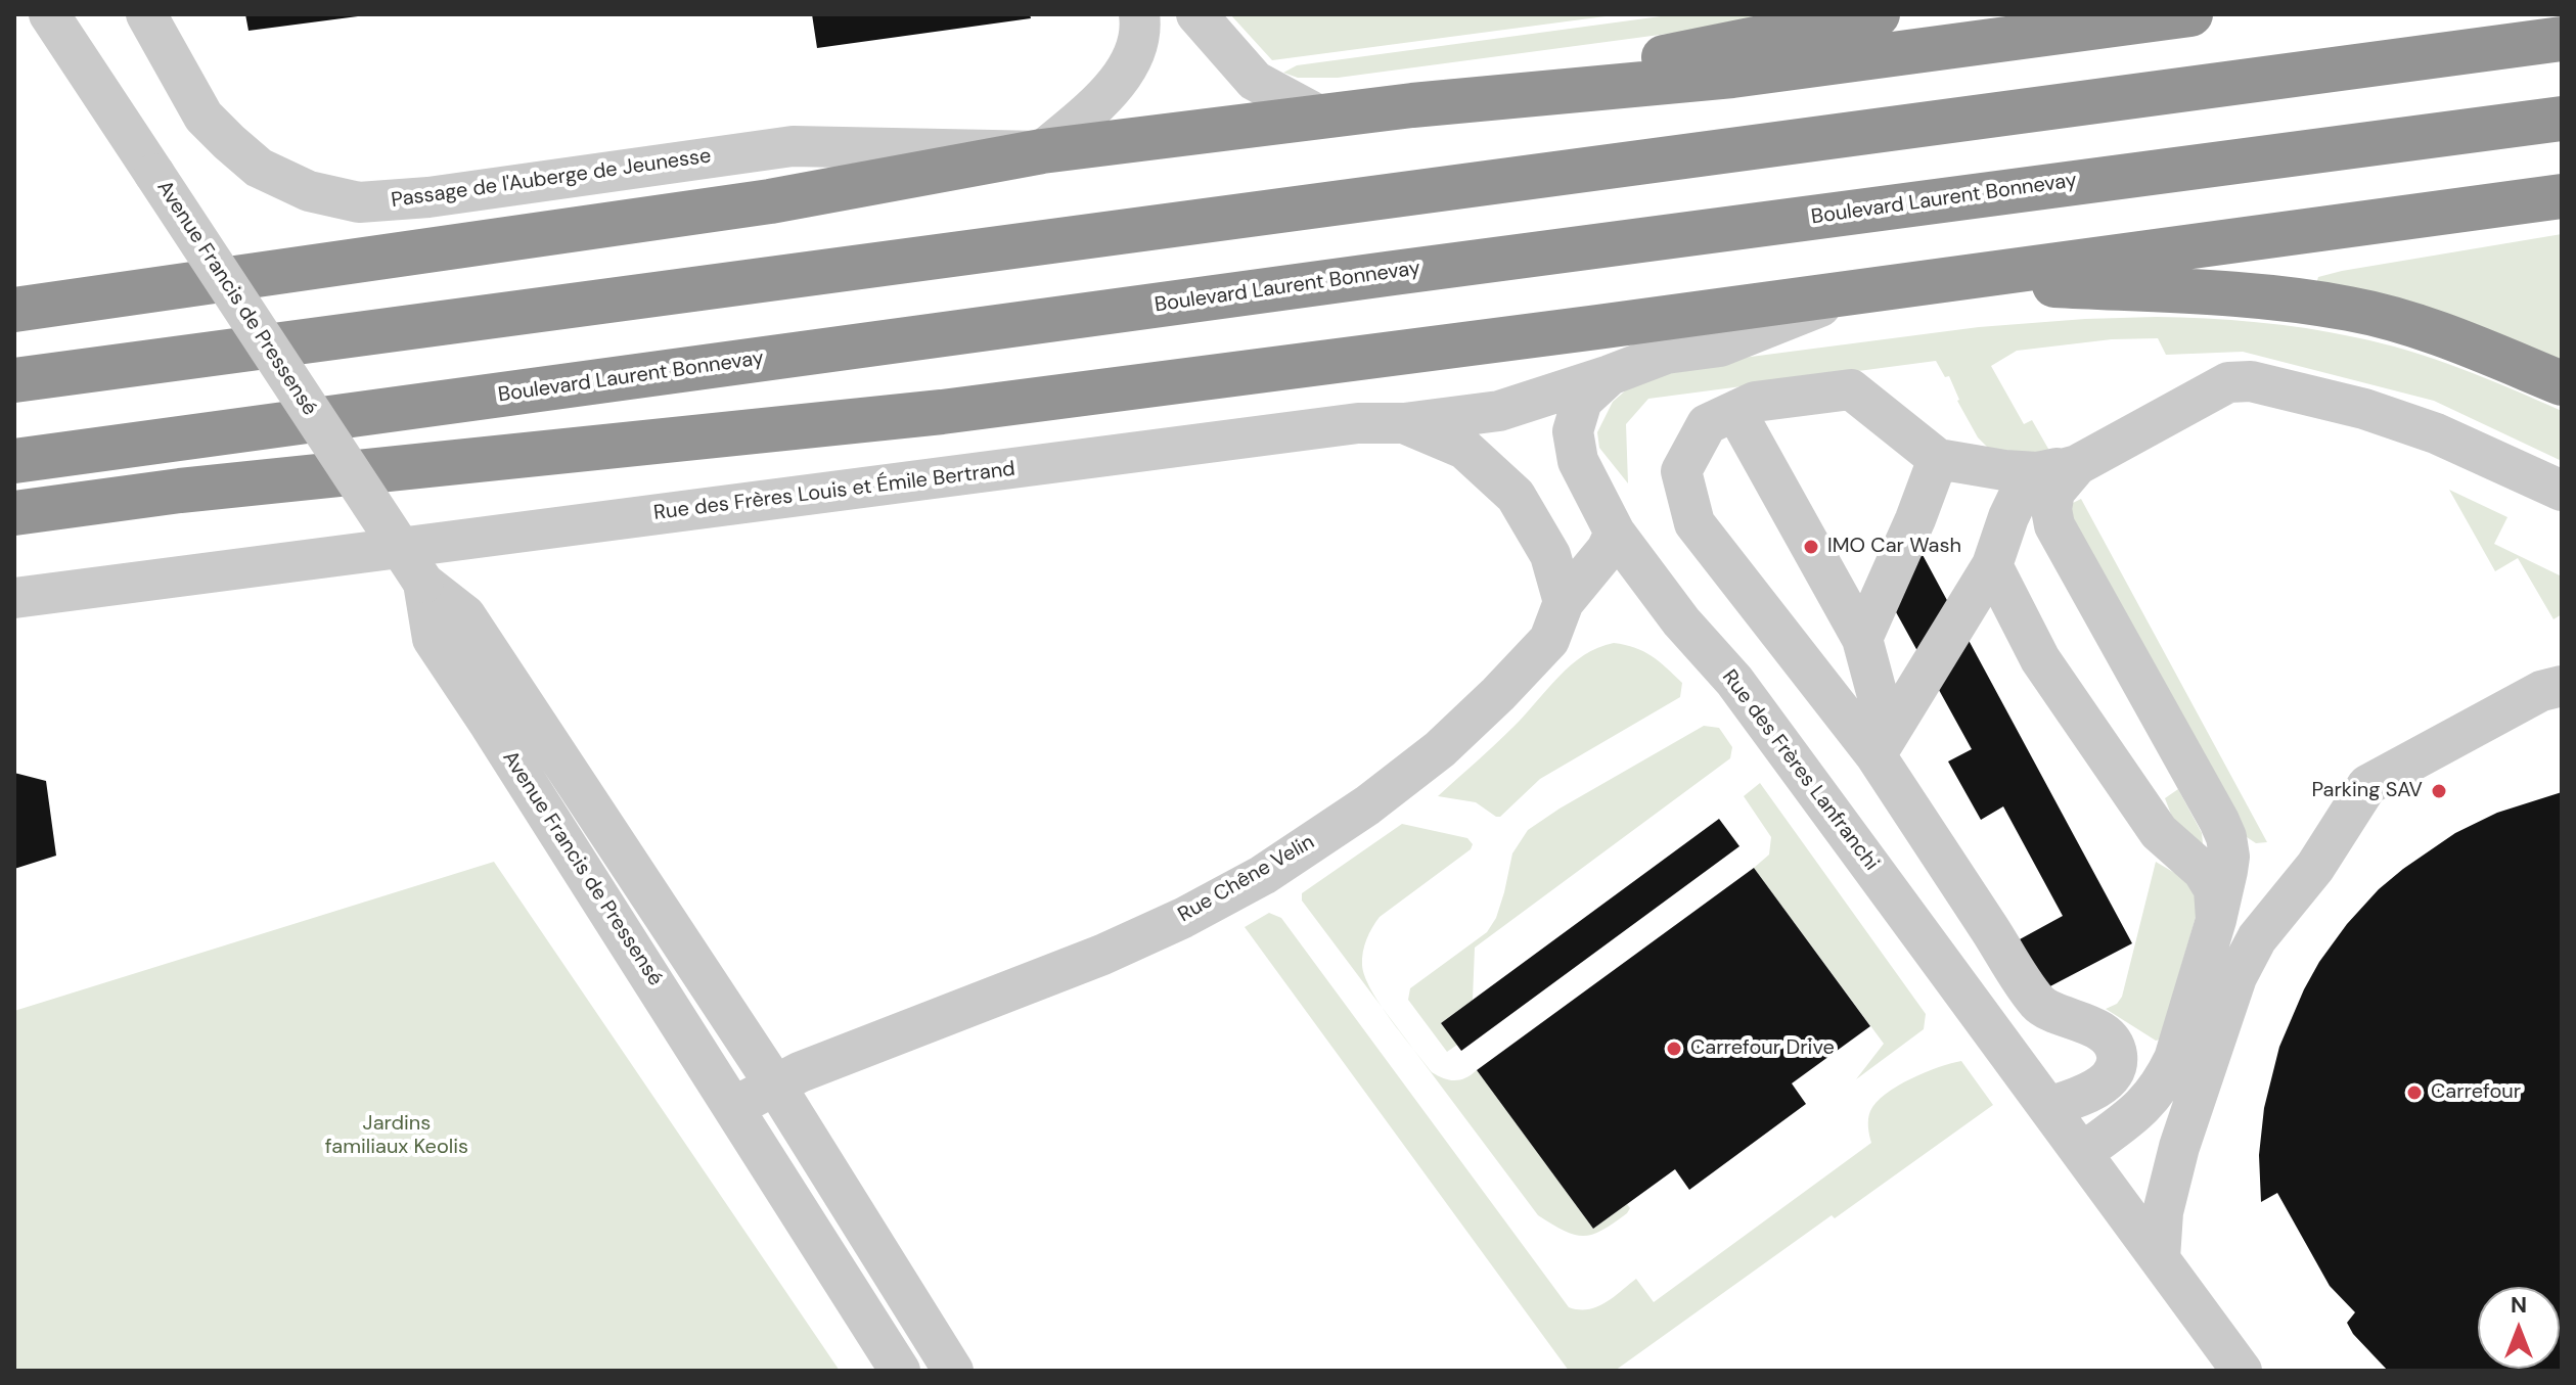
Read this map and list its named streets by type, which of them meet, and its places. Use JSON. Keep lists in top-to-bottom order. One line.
{"streets":{"highway":["Boulevard Laurent Bonnevay"],"street":["Passage de l'Auberge de Jeunesse","Avenue Francis de Pressensé","Rue des Frères Louis et Émile Bertrand","Rue des Frères Lanfranchi","Rue Chêne Velin"]},"crossings":[["Avenue Francis de Pressensé","Rue Chêne Velin"],["Rue des Frères Louis et Émile Bertrand","Rue Chêne Velin"],["Rue des Frères Lanfranchi","Rue Chêne Velin"]],"parks":["Jardins familiaux Keolis"],"places":["IMO Car Wash","Parking SAV","Carrefour Drive","Carrefour"],"north":"top"}
